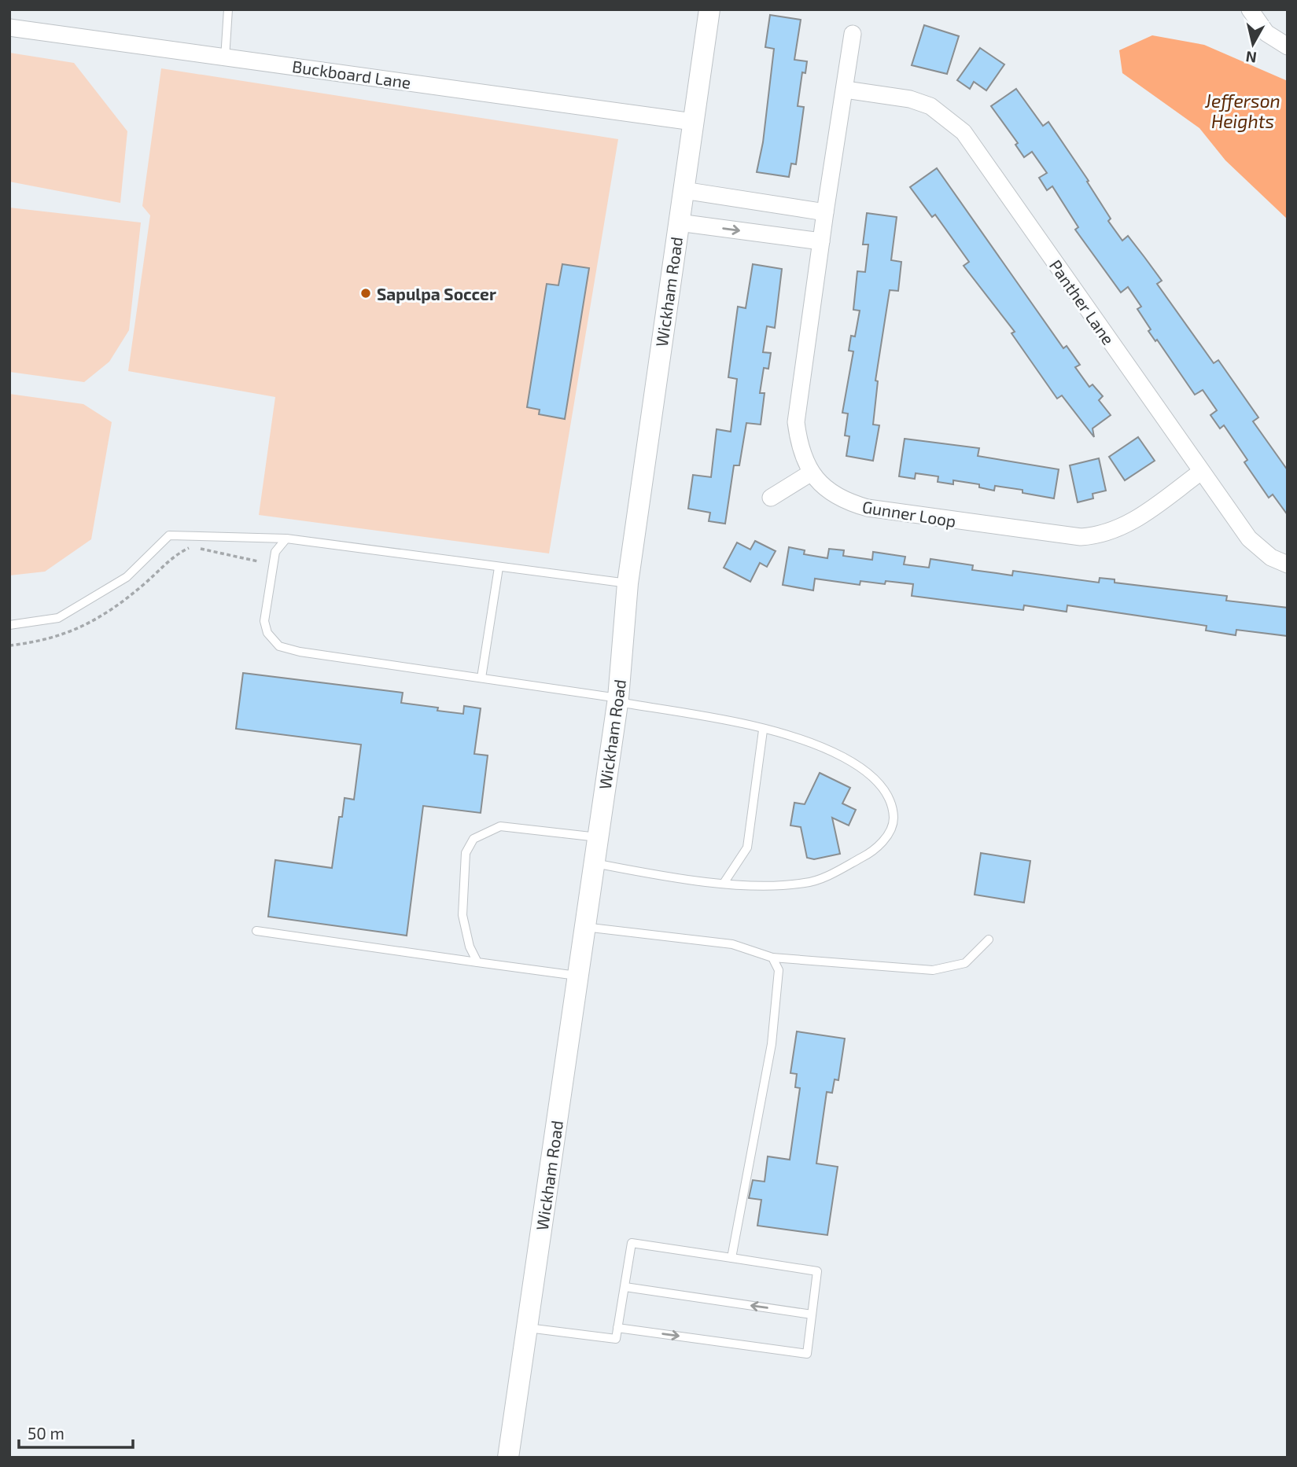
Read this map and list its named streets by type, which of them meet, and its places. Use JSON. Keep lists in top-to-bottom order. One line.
{"streets":{"street":["Buckboard Lane","Wickham Road","Panther Lane","Gunner Loop"]},"crossings":[["Buckboard Lane","Wickham Road"],["Panther Lane","Gunner Loop"]],"water":["Jefferson Heights"],"places":["Sapulpa Soccer"],"scale_bar":"50 m","north":"bottom"}
